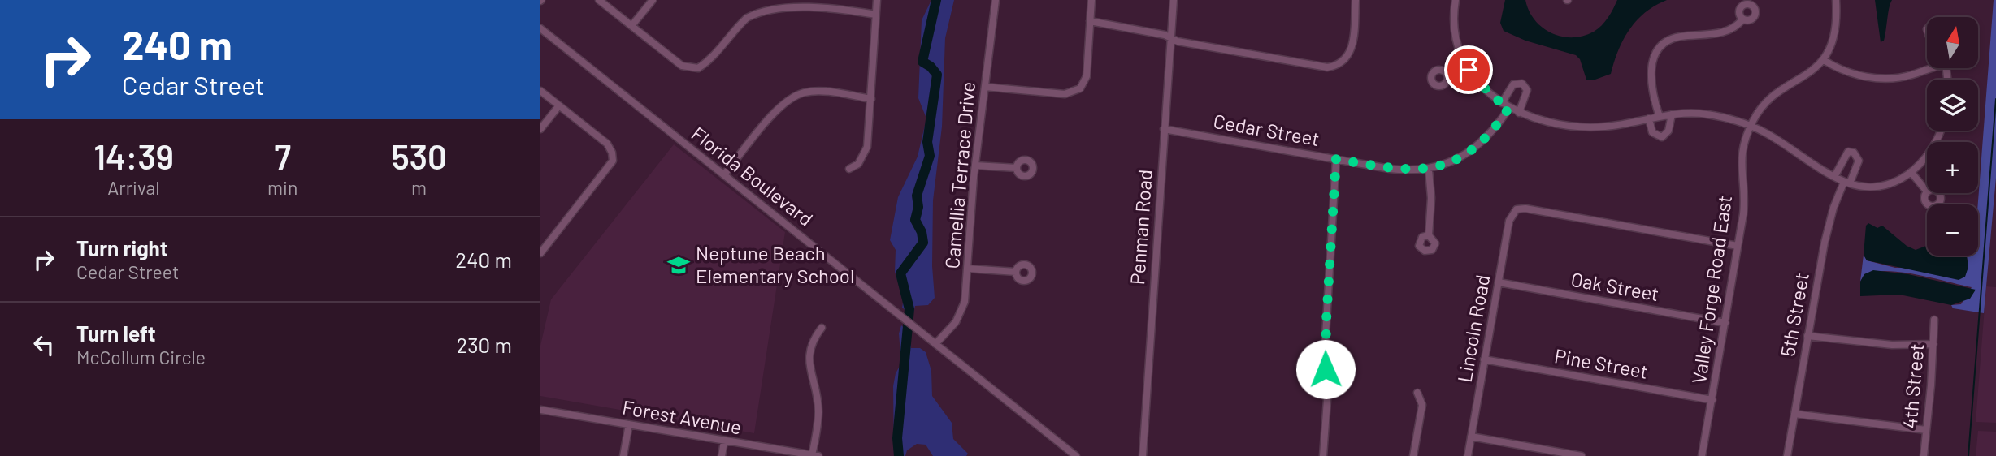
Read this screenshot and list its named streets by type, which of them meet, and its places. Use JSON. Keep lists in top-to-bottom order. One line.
{"streets":{"street":["Cedar Street","Camellia Terrace Drive","Florida Boulevard","Penman Road","Oak Street","Valley Forge Road East","5th Street","Lincoln Road","Pine Street","4th Street","Forest Avenue"]},"crossings":[["Cedar Street","Penman Road"],["Camellia Terrace Drive","Florida Boulevard"],["Oak Street","Valley Forge Road East"],["Oak Street","Lincoln Road"],["Valley Forge Road East","Lincoln Road"],["Valley Forge Road East","Pine Street"],["Lincoln Road","Pine Street"]],"places":{"school or university":["Neptune Beach Elementary School"]},"north":"top","page":{"turn":["240 m","Cedar Street"],"map_buttons":["+","−"],"eta":["14:39","Arrival","7","min","530","m"],"list":[{"name":"Turn right","note":"Cedar Street","value":"240 m"},{"name":"Turn left","note":"McCollum Circle","value":"230 m"}]}}
